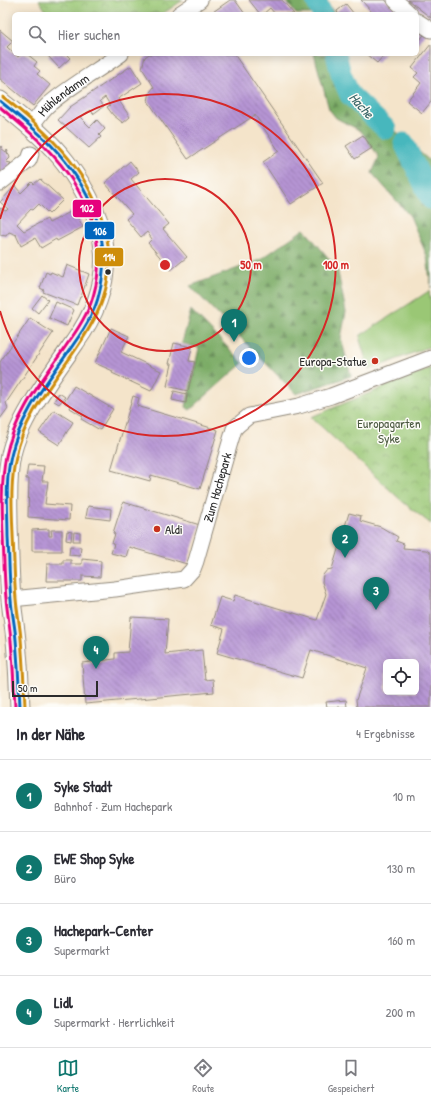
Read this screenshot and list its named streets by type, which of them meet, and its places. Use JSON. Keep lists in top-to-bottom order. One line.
{"streets":{"street":["Mühlendamm","Zum Hachepark"]},"water":["Hache"],"parks":["Europagarten Syke"],"places":["Europa-Statue","Aldi"],"lines":["transit line 114","transit line 106","transit line 102"],"scale_bar":"50 m","page":{"search":"Hier suchen","pins":["1","2","3","4"],"scale":"50 m","heading":["In der Nähe","4 Ergebnisse"],"list":[{"mark":"1","name":"Syke Stadt","note":"Bahnhof · Zum Hachepark","value":"10 m"},{"mark":"2","name":"EWE Shop Syke","note":"Büro","value":"130 m"},{"mark":"3","name":"Hachepark-Center","note":"Supermarkt","value":"160 m"},{"mark":"4","name":"Lidl","note":"Supermarkt · Herrlichkeit","value":"200 m"}],"nav":["Karte","Route","Gespeichert"]},"rings":["50 m","100 m"]}
